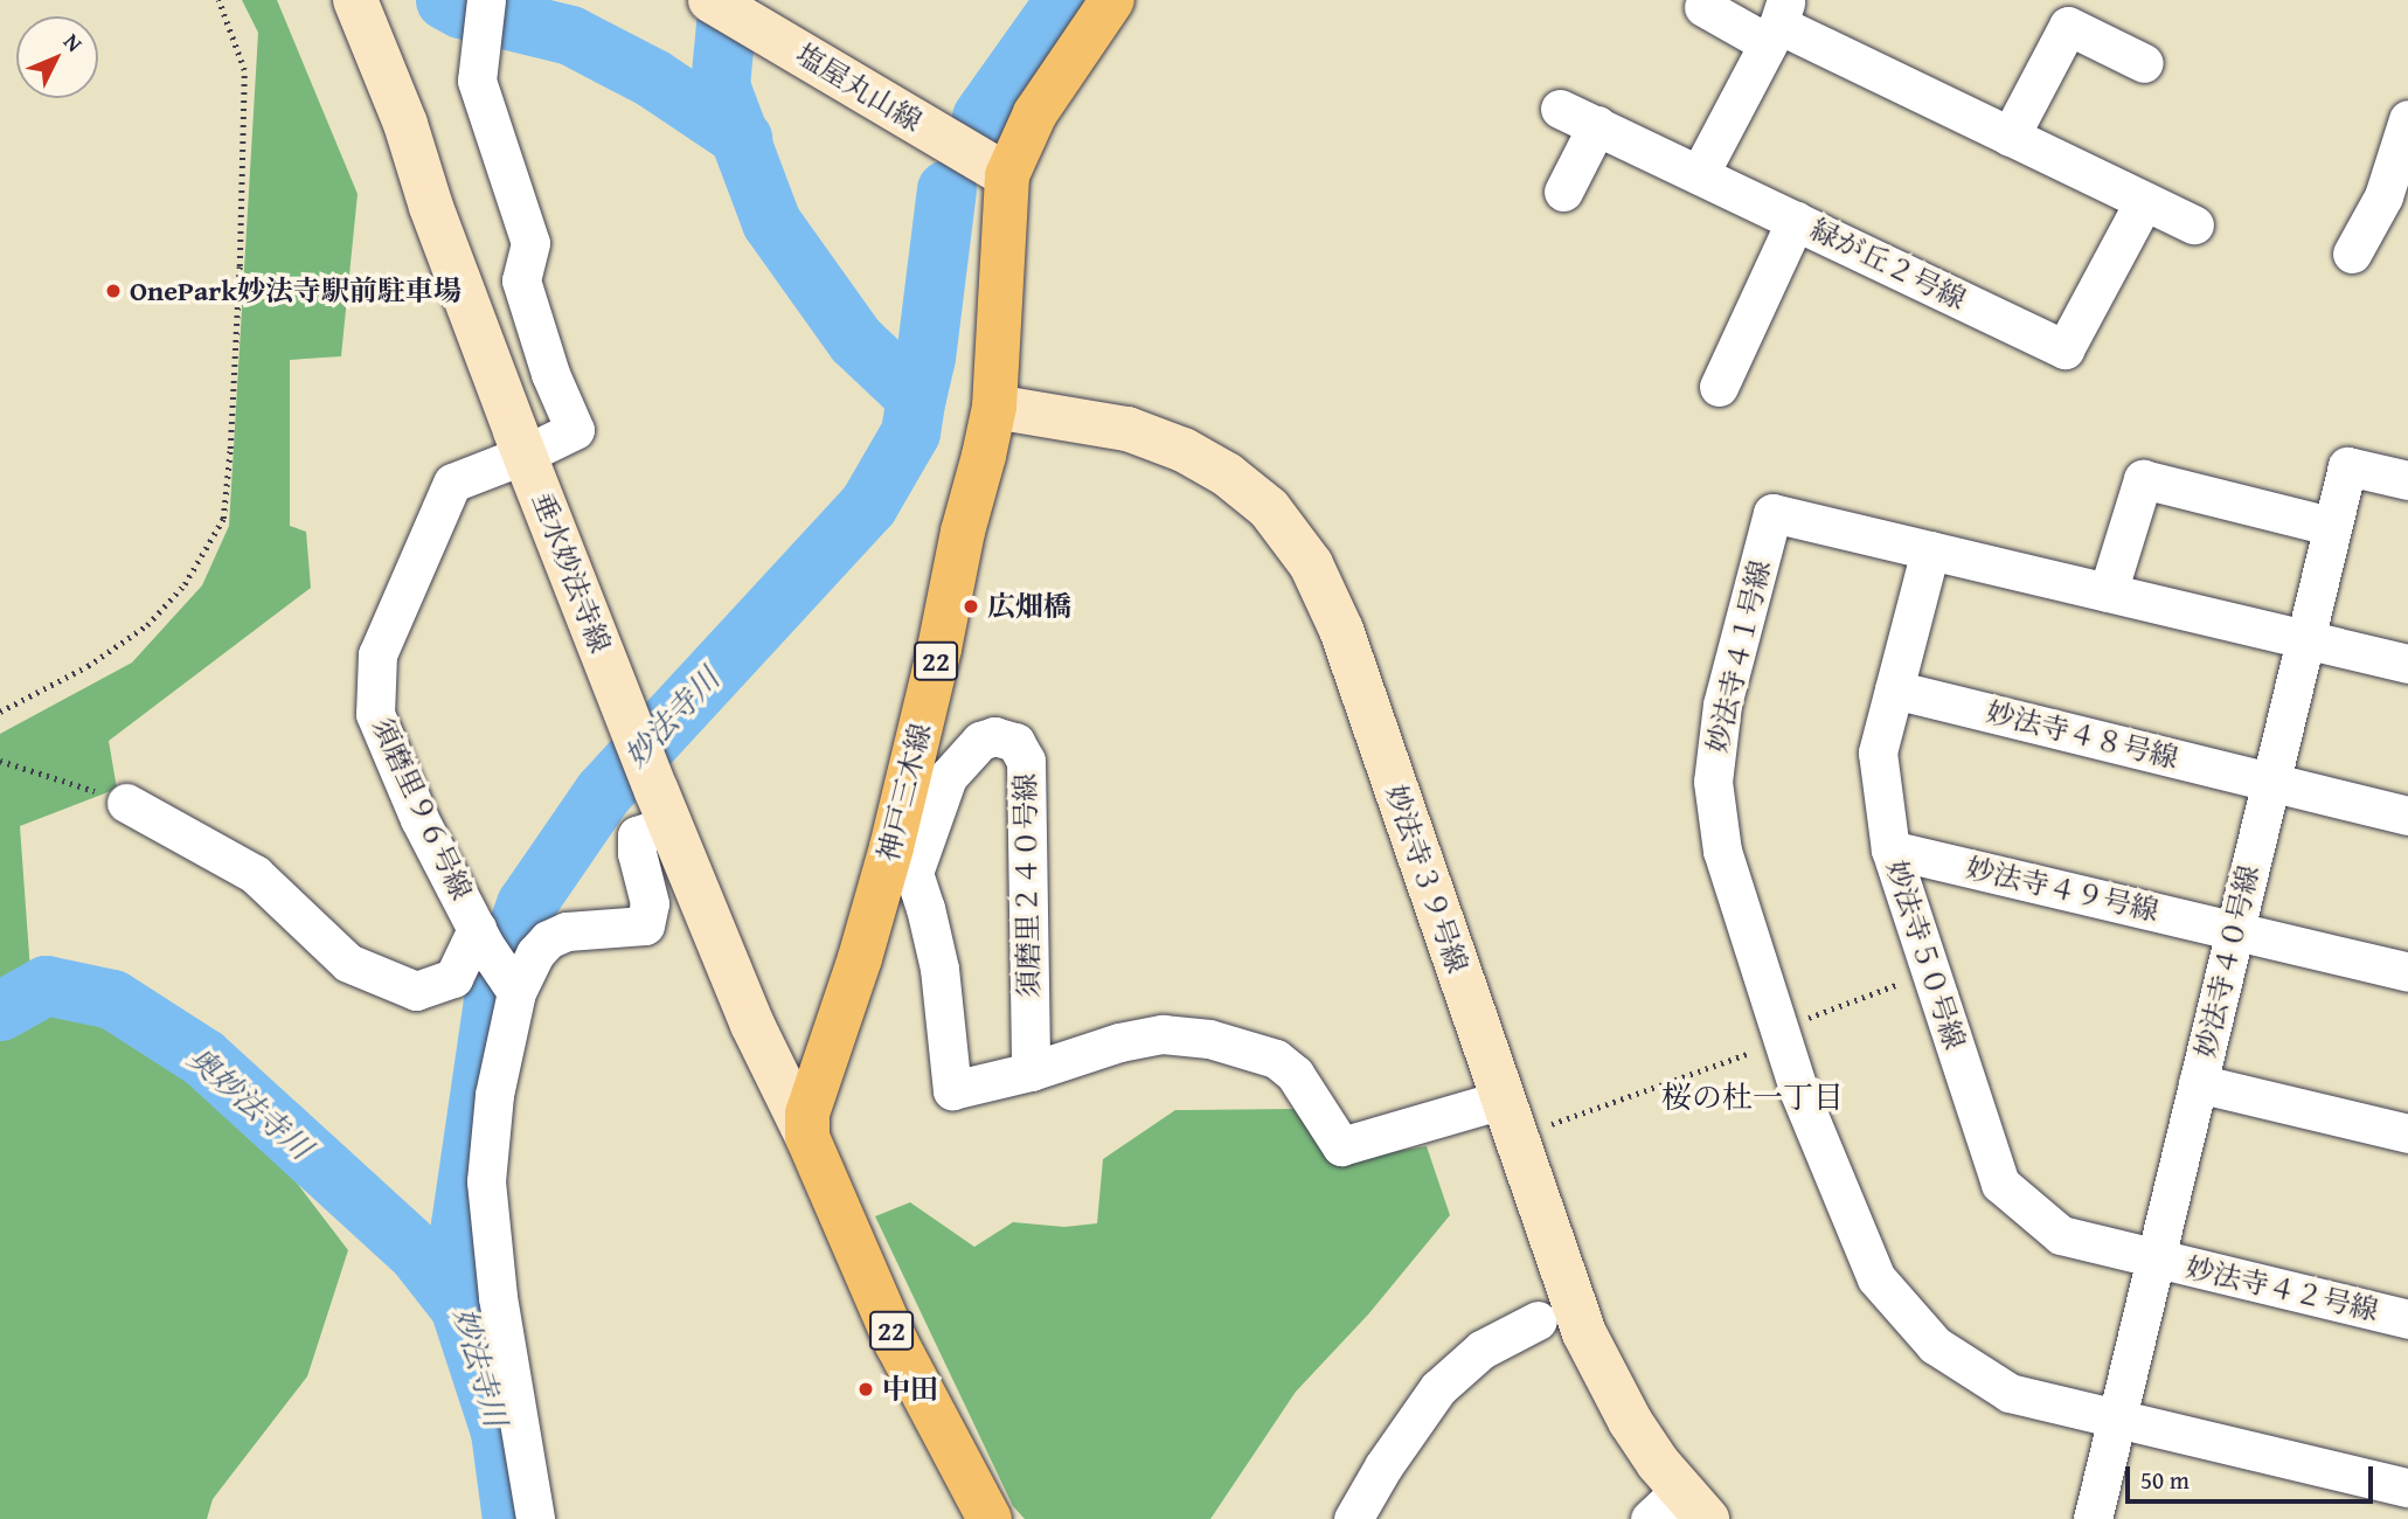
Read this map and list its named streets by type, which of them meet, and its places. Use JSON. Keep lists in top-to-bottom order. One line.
{"streets":{"main road":["22","神戸三木線"],"street":["塩屋丸山線","緑が丘２号線","垂水妙法寺線","妙法寺４１号線","妙法寺４８号線","須磨里９６号線","妙法寺３９号線","須磨里２４０号線","妙法寺４９号線","妙法寺５０号線","妙法寺４０号線","妙法寺４２号線"]},"crossings":[["塩屋丸山線","神戸三木線"],["垂水妙法寺線","神戸三木線"],["垂水妙法寺線","須磨里９６号線"],["妙法寺４１号線","妙法寺５０号線"],["妙法寺４１号線","妙法寺４０号線"],["妙法寺４８号線","妙法寺５０号線"],["妙法寺４８号線","妙法寺４０号線"],["神戸三木線","妙法寺３９号線"],["神戸三木線","須磨里２４０号線"],["妙法寺４９号線","妙法寺５０号線"],["妙法寺４９号線","妙法寺４０号線"],["妙法寺５０号線","妙法寺４０号線"],["妙法寺５０号線","妙法寺４２号線"],["妙法寺４０号線","妙法寺４２号線"]],"districts":["桜の杜一丁目"],"water":["妙法寺川","奥妙法寺川"],"places":["OnePark妙法寺駅前駐車場","広畑橋","中田"],"scale_bar":"50 m","north":"top right"}
